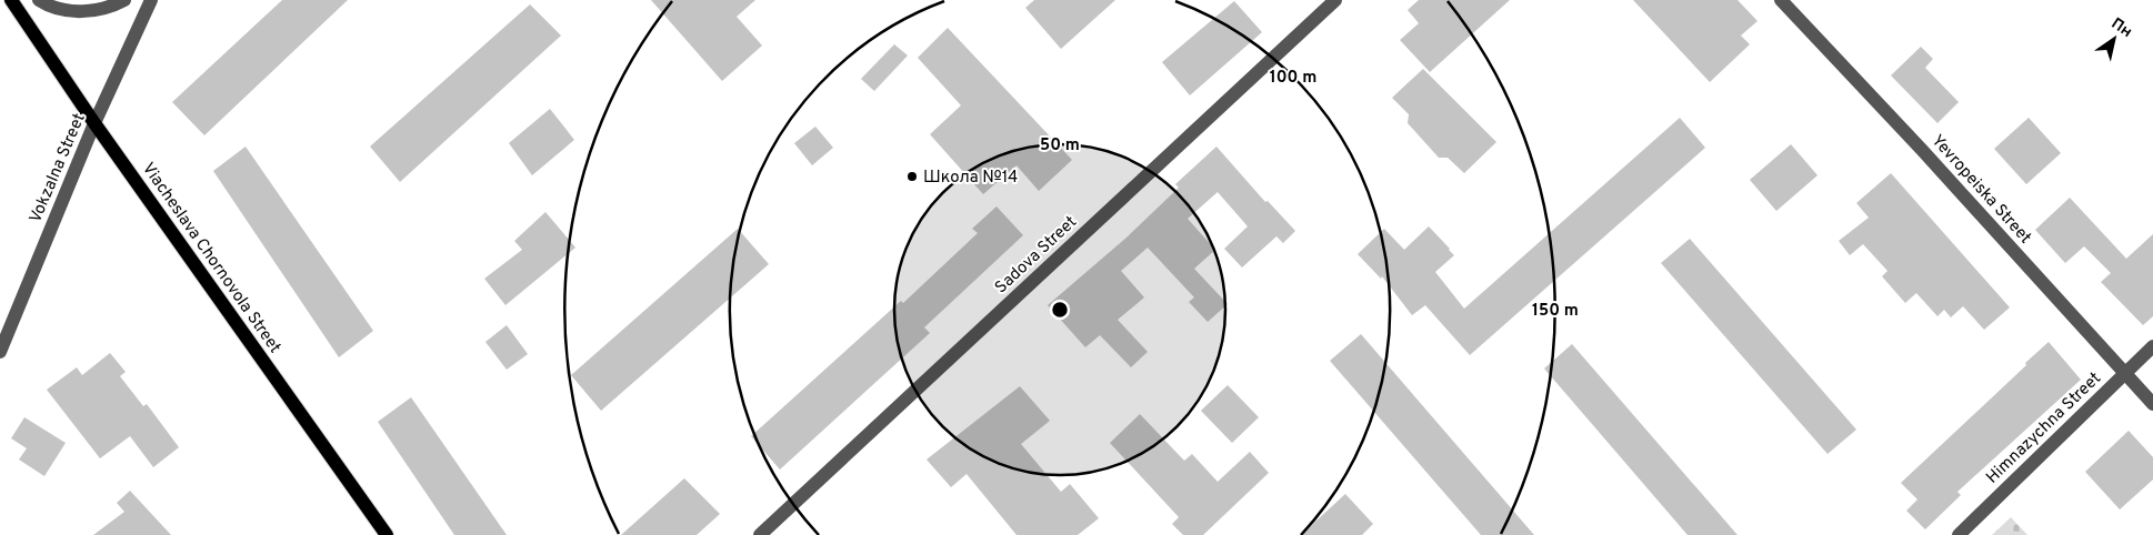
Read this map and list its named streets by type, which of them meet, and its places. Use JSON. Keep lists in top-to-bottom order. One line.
{"streets":{"main road":["Viacheslava Chornovola Street"],"street":["Vokzalna Street","Yevropeiska Street","Sadova Street","Himnazychna Street"]},"crossings":[["Vokzalna Street","Viacheslava Chornovola Street"],["Yevropeiska Street","Himnazychna Street"]],"places":["Школа №14"],"north":"top right","rings":["100 m","50 m","150 m"]}
